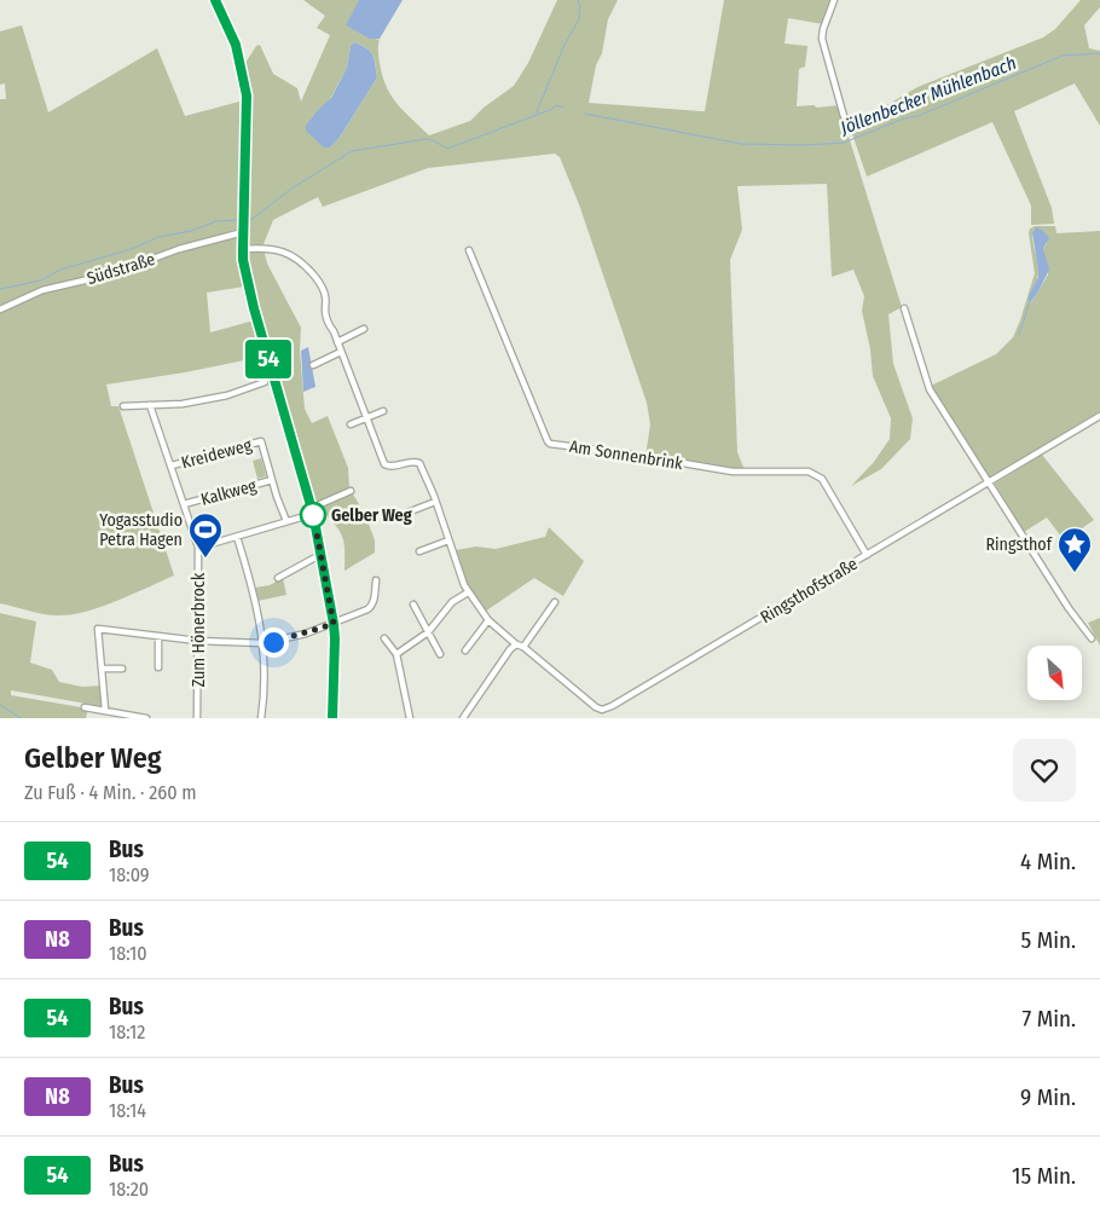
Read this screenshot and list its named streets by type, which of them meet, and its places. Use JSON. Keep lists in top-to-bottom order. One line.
{"streets":{"street":["Südstraße","Kreideweg","Am Sonnenbrink","Kalkweg","Ringsthofstraße","Zum Hönerbrock"]},"crossings":[["Kreideweg","Kalkweg"],["Kreideweg","Zum Hönerbrock"],["Am Sonnenbrink","Ringsthofstraße"],["Kalkweg","Zum Hönerbrock"]],"water":["Jöllenbecker Mühlenbach"],"places":{"other":["Gelber Weg"],"sports":["Yogasstudio Petra Hagen"],"place":["Ringsthof"]},"lines":["bus line 54"],"north":"bottom right","page":{"on_map":"54","heading":["Gelber Weg","Zu Fuß · 4 Min. · 260 m"],"list":[{"mark":"54","name":"Bus","note":"18:09","value":"4 Min."},{"mark":"N8","name":"Bus","note":"18:10","value":"5 Min."},{"mark":"54","name":"Bus","note":"18:12","value":"7 Min."},{"mark":"N8","name":"Bus","note":"18:14","value":"9 Min."},{"mark":"54","name":"Bus","note":"18:20","value":"15 Min."}]}}
